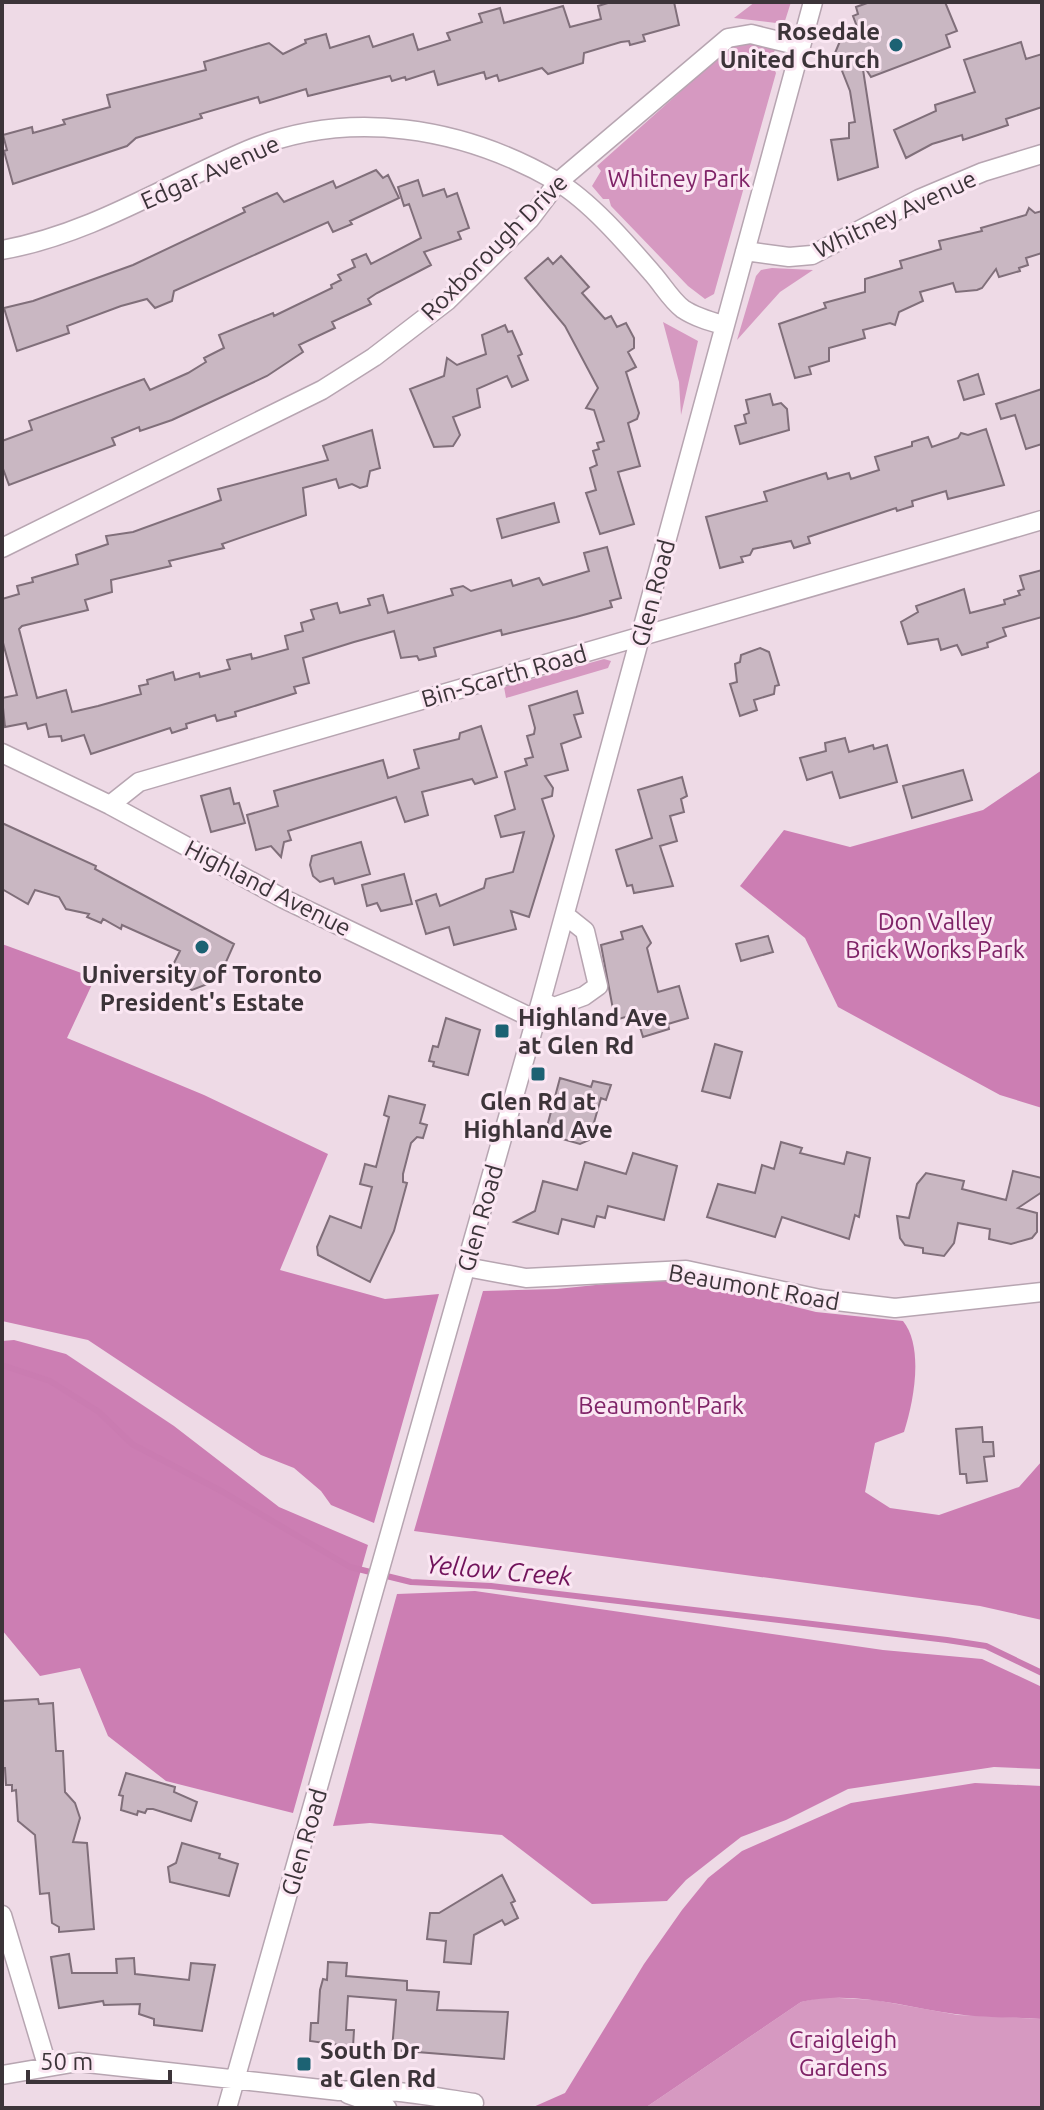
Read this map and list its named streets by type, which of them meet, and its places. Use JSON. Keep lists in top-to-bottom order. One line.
{"streets":{"street":["Edgar Avenue","Whitney Avenue","Roxborough Drive","Glen Road","Bin-Scarth Road","Highland Avenue","Beaumont Road"]},"crossings":[["Edgar Avenue","Roxborough Drive"],["Whitney Avenue","Glen Road"],["Roxborough Drive","Glen Road"],["Glen Road","Bin-Scarth Road"],["Glen Road","Highland Avenue"],["Glen Road","Beaumont Road"],["Bin-Scarth Road","Highland Avenue"]],"water":["Yellow Creek"],"parks":["Whitney Park","Don Valley Brick Works Park","Beaumont Park","Craigleigh Gardens"],"places":{"other":["Rosedale United Church","University of Toronto President's Estate"],"transit":["Highland Ave at Glen Rd","Glen Rd at Highland Ave","South Dr at Glen Rd"]},"scale_bar":"50 m"}
